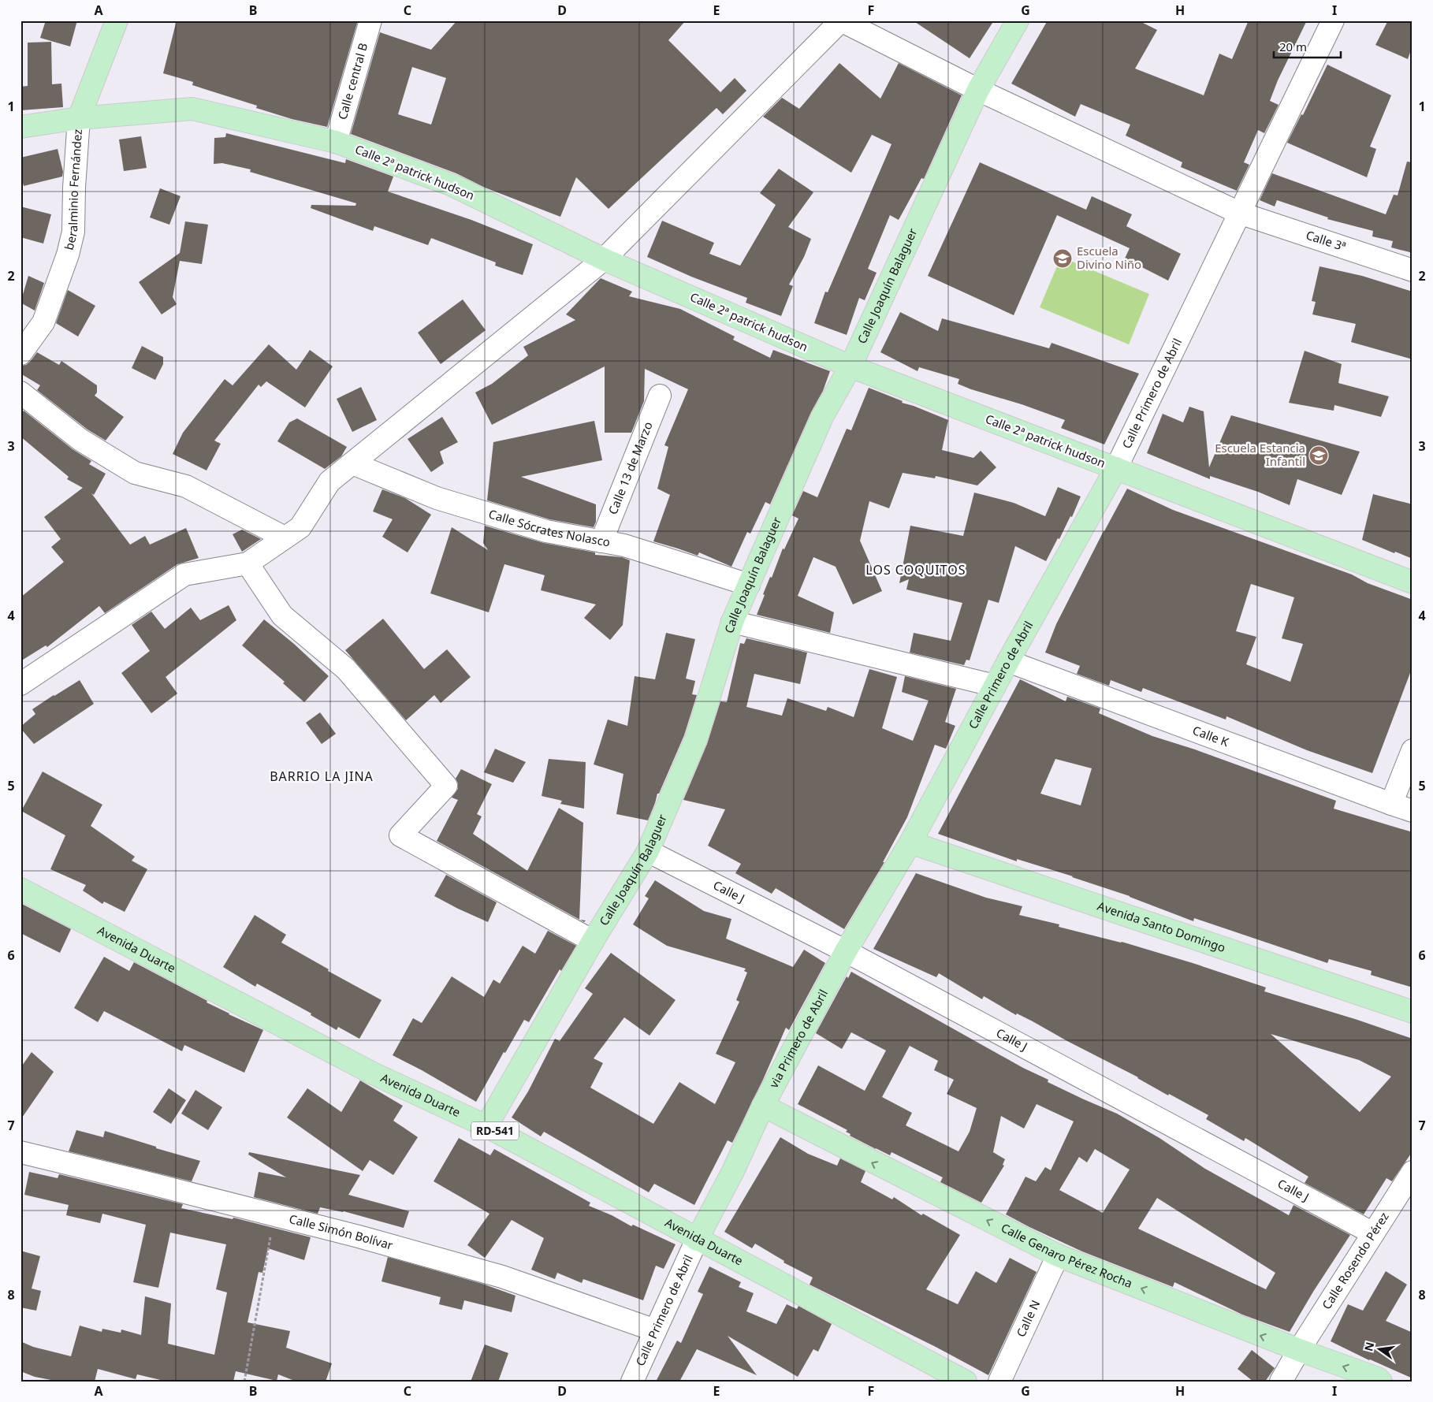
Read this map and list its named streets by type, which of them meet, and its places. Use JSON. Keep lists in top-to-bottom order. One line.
{"streets":{"main road":["Calle 2ª patrick hudson","beralminio Fernández","Calle Joaquín Balaguer","Calle Primero de Abril","Avenida Santo Domingo","Avenida Duarte","via Primero de Abril","RD-541","Calle Genaro Pérez Rocha"],"street":["Calle central B","Calle 3ª","Calle 13 de Marzo","Calle Sócrates Nolasco","Calle K","Calle J","Calle Simón Bolívar","Calle Rosendo Pérez","Calle N"]},"crossings":[["Calle central B","Calle 2ª patrick hudson"],["Calle 2ª patrick hudson","beralminio Fernández"],["Calle 2ª patrick hudson","Calle 3ª"],["Calle 2ª patrick hudson","Calle Joaquín Balaguer"],["Calle 2ª patrick hudson","Calle Primero de Abril"],["Calle 3ª","Calle Joaquín Balaguer"],["Calle 3ª","Calle Primero de Abril"],["Calle Joaquín Balaguer","Calle Sócrates Nolasco"],["Calle Joaquín Balaguer","Calle J"],["Calle Joaquín Balaguer","Avenida Duarte"],["Calle Primero de Abril","Calle K"],["Calle Primero de Abril","Avenida Santo Domingo"],["Calle Primero de Abril","Avenida Duarte"],["Calle Primero de Abril","via Primero de Abril"],["Calle Primero de Abril","Calle Simón Bolívar"],["Calle 13 de Marzo","Calle Sócrates Nolasco"],["Calle J","via Primero de Abril"],["Calle J","Calle Rosendo Pérez"],["Avenida Santo Domingo","via Primero de Abril"],["Avenida Duarte","via Primero de Abril"],["via Primero de Abril","Calle Genaro Pérez Rocha"],["Calle Genaro Pérez Rocha","Calle Rosendo Pérez"],["Calle Genaro Pérez Rocha","Calle N"]],"one_way":["Calle Genaro Pérez Rocha"],"districts":["LOS COQUITOS","BARRIO LA JINA"],"places":{"school or university":["Escuela Divino Niño","Escuela Estancia Infantil"]},"scale_bar":"20 m","north":"left","grid":{"columns":["A","B","C","D","E","F","G","H","I"],"rows":["1","2","3","4","5","6","7","8"]}}
